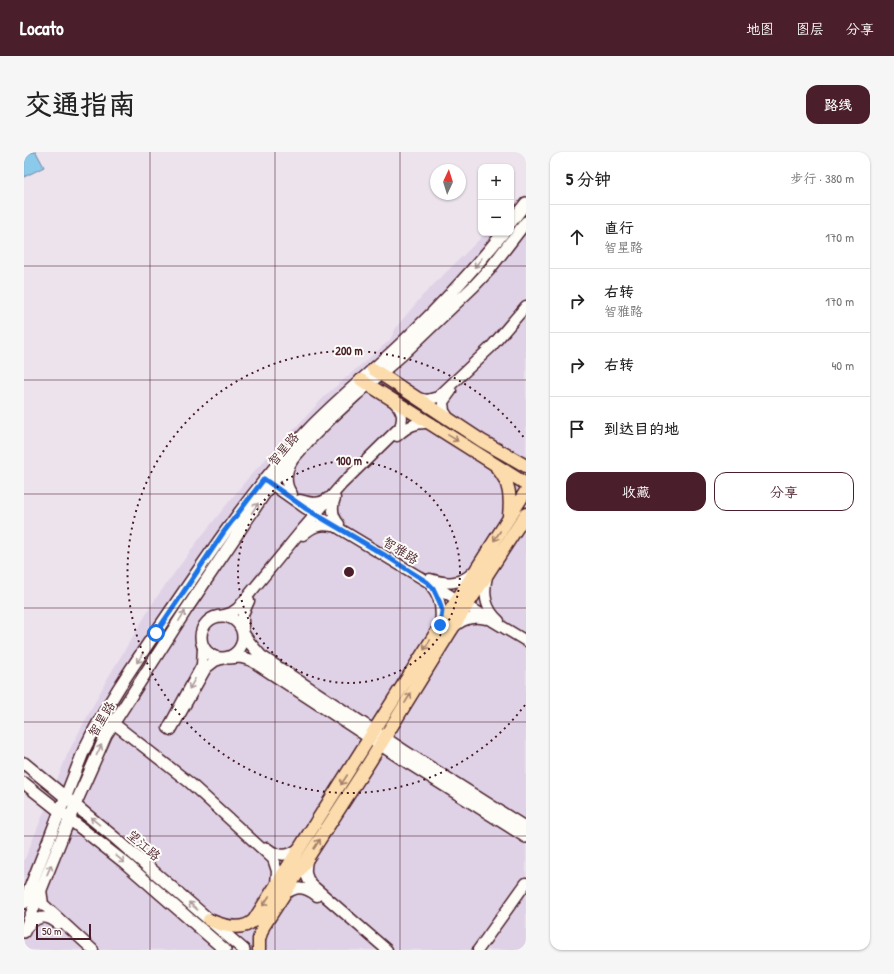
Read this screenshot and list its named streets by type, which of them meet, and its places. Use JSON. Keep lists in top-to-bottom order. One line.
{"streets":{"main road":["智星路","望江路"],"street":["智雅路"]},"crossings":[["智星路","智雅路"],["智星路","望江路"]],"scale_bar":"50 m","north":"top","page":{"header":"Locato","nav":["地图","图层","分享"],"title":"交通指南","buttons":["路线",["收藏","分享"]],"heading":["5 分钟","步行 · 380 m"],"map_buttons":["+","−"],"list":[["直行","智星路","170 m"],["右转","智雅路","170 m"],["右转","40 m"],"到达目的地"],"scale":"50 m"},"rings":["200 m","100 m"]}
